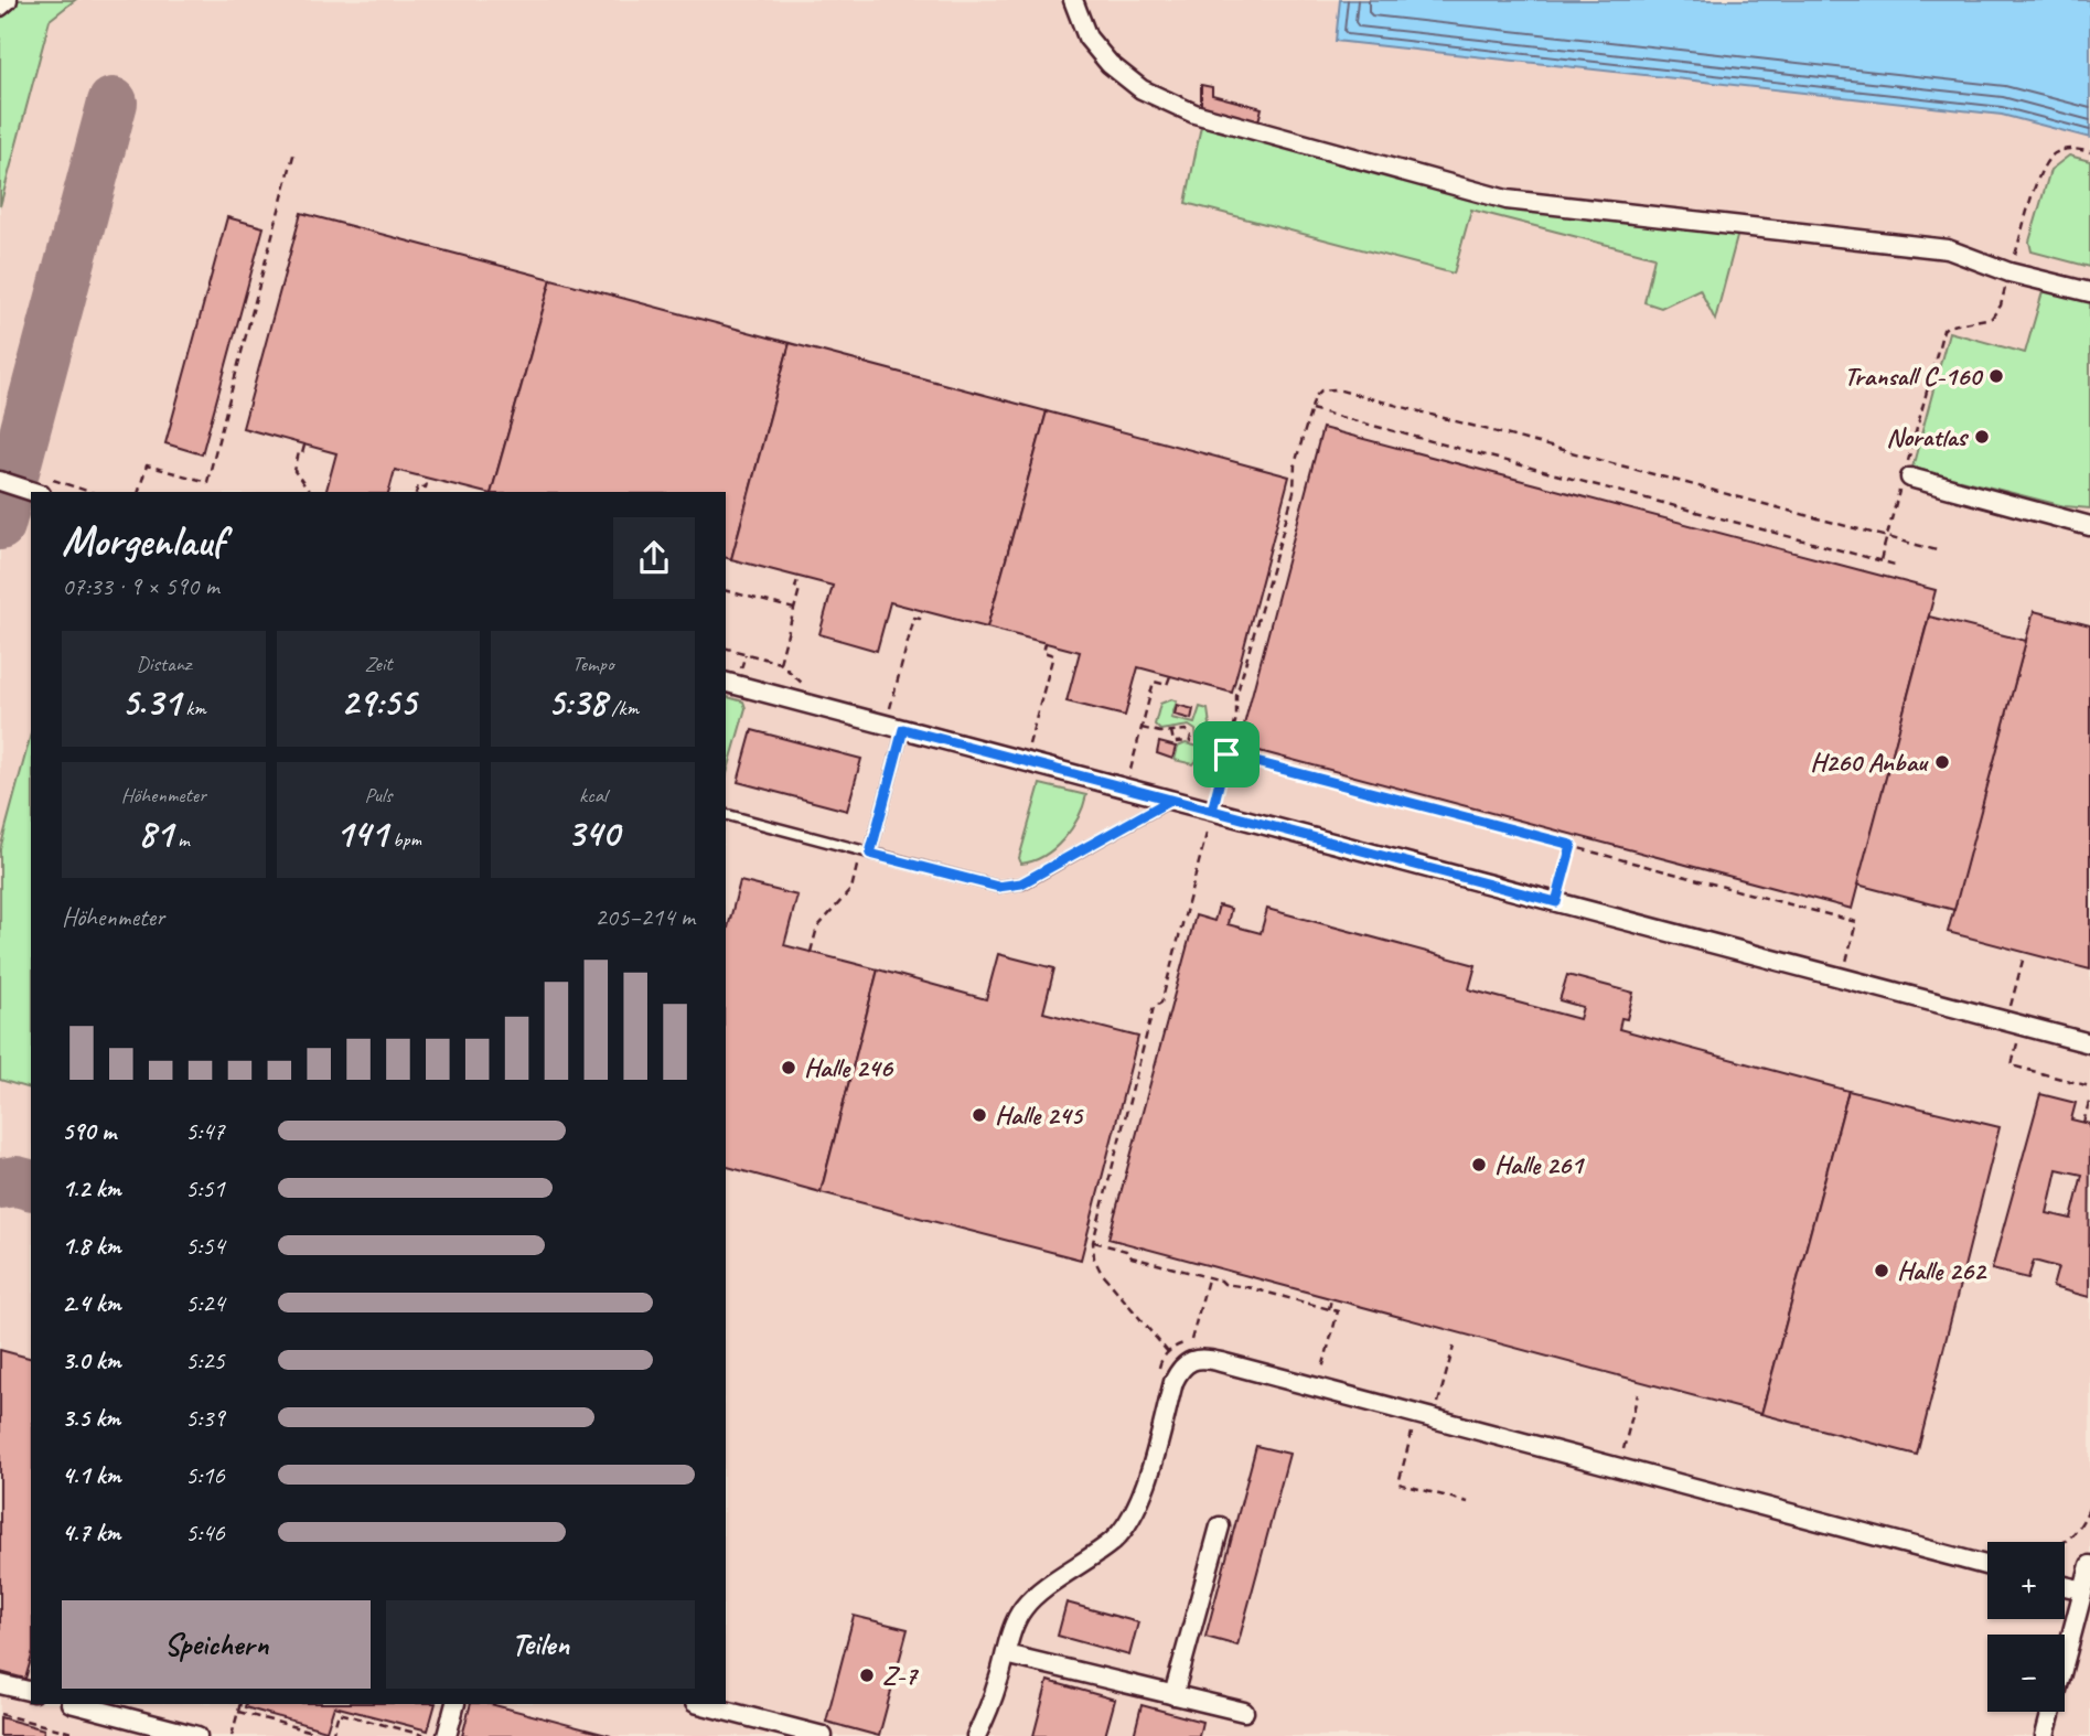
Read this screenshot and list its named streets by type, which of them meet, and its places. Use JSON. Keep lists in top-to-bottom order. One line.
{"places":["Transall C-160","Noratlas","H260 Anbau","Halle 246","Halle 245","Halle 261","Halle 262","Z-7"],"page":{"heading":["Morgenlauf","07:33 · 9 × 590 m"],"stats":[["Distanz","5.31 km"],["Zeit","29:55"],["Tempo","5:38 /km"],["Höhenmeter","81 m"],["Puls","141 bpm"],["kcal","340"]],"chart":["Höhenmeter","205–214 m"],"list":[{"name":"590 m","note":"5:47"},{"name":"1.2 km","note":"5:51"},{"name":"1.8 km","note":"5:54"},{"name":"2.4 km","note":"5:24"},{"name":"3.0 km","note":"5:25"},{"name":"3.5 km","note":"5:39"},{"name":"4.1 km","note":"5:16"},{"name":"4.7 km","note":"5:46"}],"map_buttons":["+","−"],"buttons":["Speichern","Teilen"]}}
